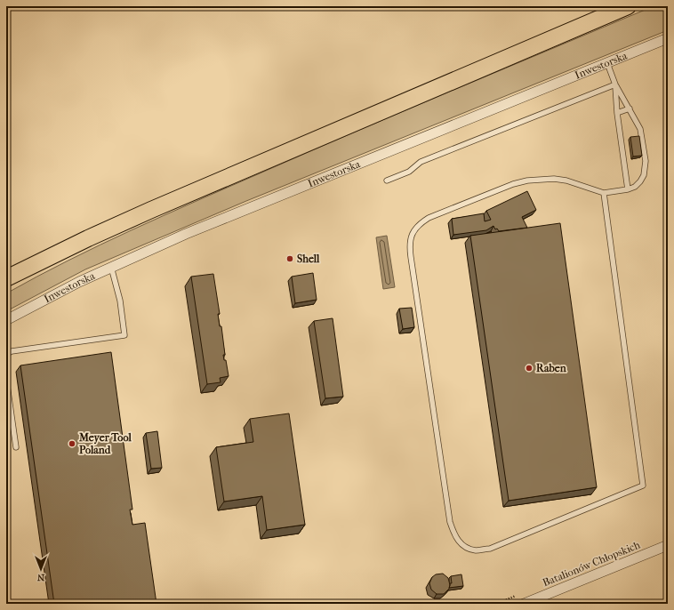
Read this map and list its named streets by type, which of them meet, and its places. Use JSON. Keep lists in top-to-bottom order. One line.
{"streets":{"street":["Inwestorska","Batalionów Chłopskich"]},"places":["Shell","Raben","Meyer Tool Poland"],"north":"bottom"}
